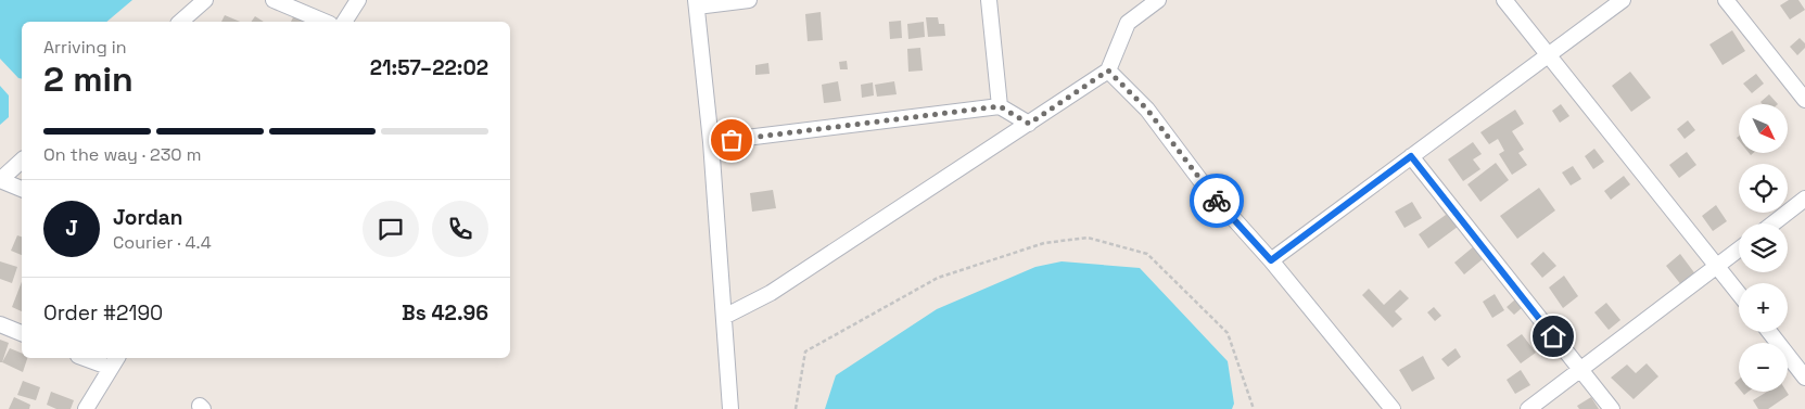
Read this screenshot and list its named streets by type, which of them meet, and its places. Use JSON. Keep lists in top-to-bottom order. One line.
{"north":"bottom right","page":{"heading":["2 min","Arriving in","21:57–22:02"],"panel":["Jordan","Courier · 4.4","Order #2190","Bs 42.96"],"map_buttons":["+","−"],"bar":"On the way · 230 m","round":"J"}}
